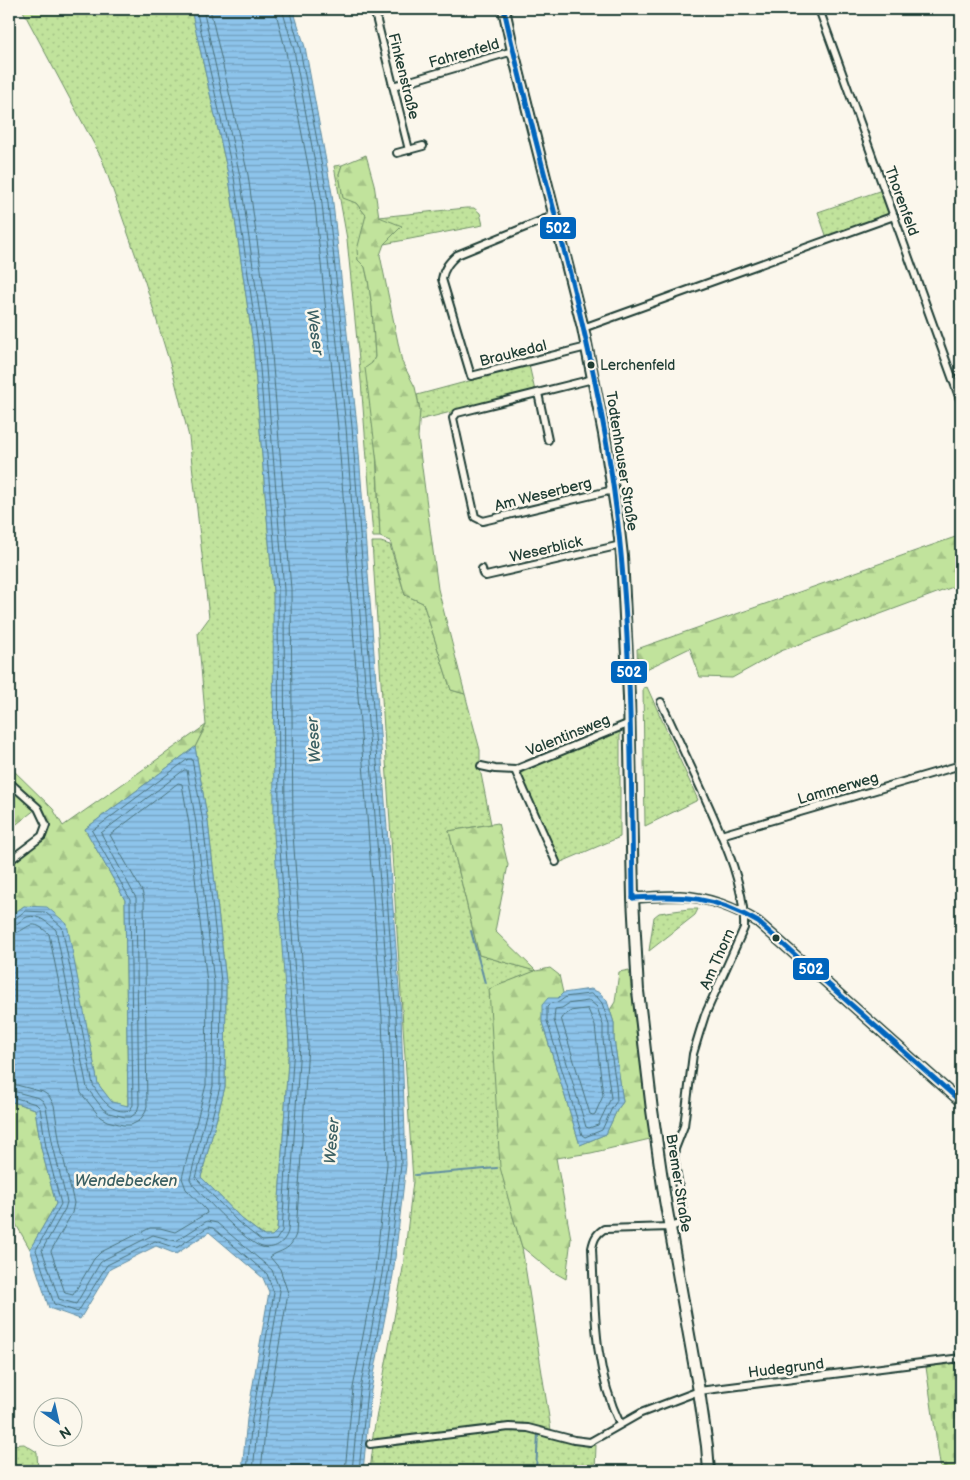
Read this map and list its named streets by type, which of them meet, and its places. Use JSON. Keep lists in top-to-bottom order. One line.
{"streets":{"main road":["Todtenhauser Straße","Bremer Straße"],"street":["Fahrenfeld","Finkenstraße","Thorenfeld","Braukedal","Am Weserberg","Weserblick","Valentinsweg","Lammerweg","Am Thorn","Hudegrund"]},"crossings":[["Fahrenfeld","Finkenstraße"],["Fahrenfeld","Todtenhauser Straße"],["Braukedal","Todtenhauser Straße"],["Todtenhauser Straße","Am Weserberg"],["Todtenhauser Straße","Weserblick"],["Todtenhauser Straße","Valentinsweg"],["Todtenhauser Straße","Bremer Straße"],["Lammerweg","Am Thorn"],["Am Thorn","Bremer Straße"],["Bremer Straße","Hudegrund"]],"water":["Weser","Wendebecken"],"places":["Lerchenfeld"],"lines":["transit line 502"],"north":"bottom right"}
